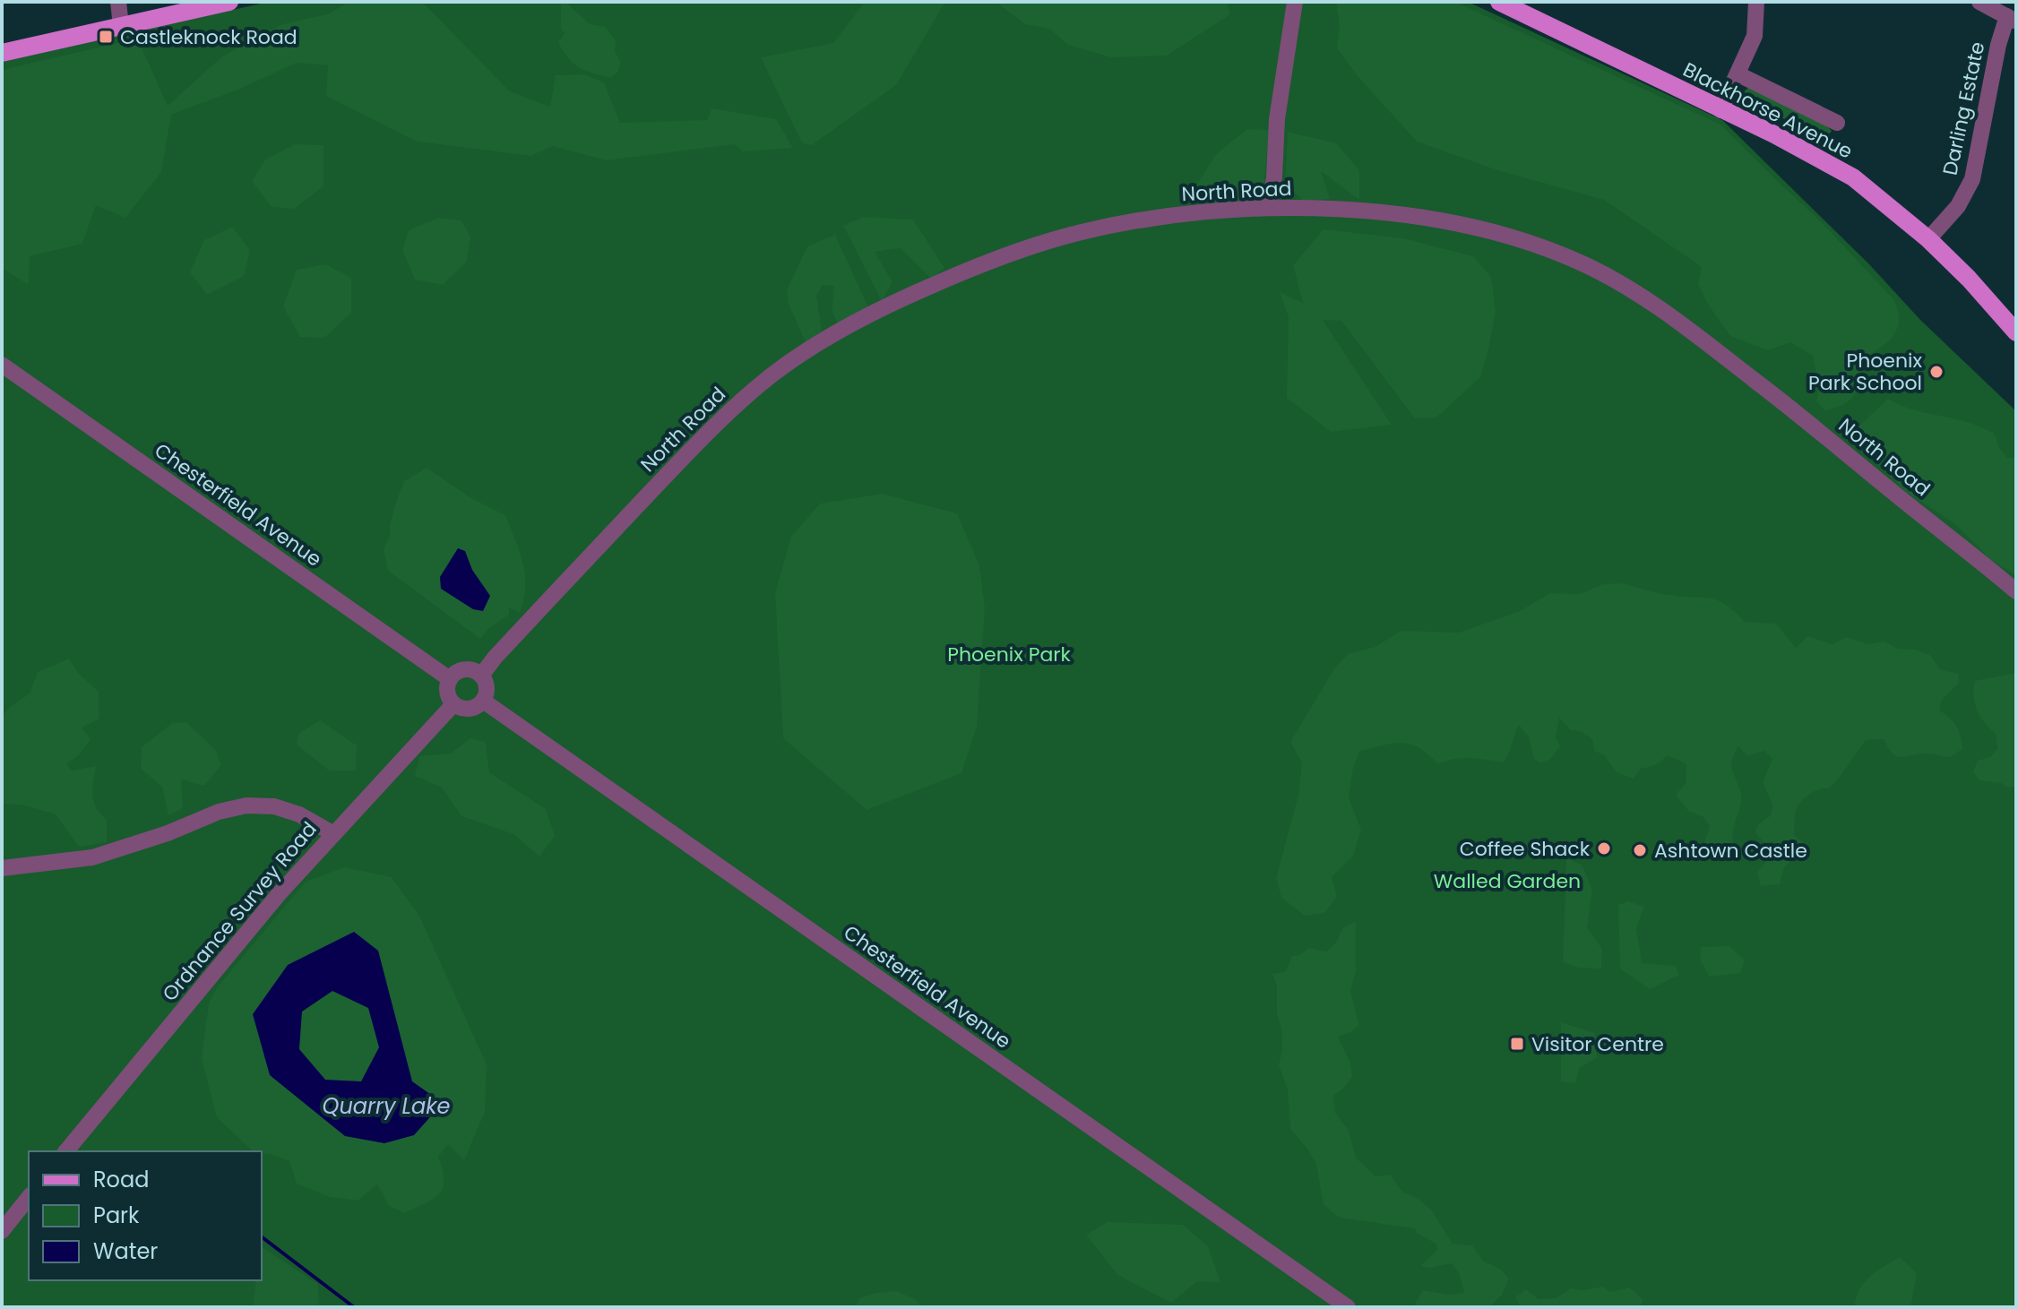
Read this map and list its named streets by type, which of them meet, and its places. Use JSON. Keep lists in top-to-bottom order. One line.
{"streets":{"main road":["Blackhorse Avenue"],"street":["Darling Estate","North Road","Chesterfield Avenue","Ordnance Survey Road"]},"crossings":[["Darling Estate","Blackhorse Avenue"],["North Road","Chesterfield Avenue"],["North Road","Ordnance Survey Road"],["Chesterfield Avenue","Ordnance Survey Road"]],"water":["Quarry Lake"],"parks":["Phoenix Park","Walled Garden"],"places":{"transit":["Castleknock Road","Visitor Centre"],"other":["Phoenix Park School","Coffee Shack","Ashtown Castle"]},"legend":["Road","Park","Water"]}
